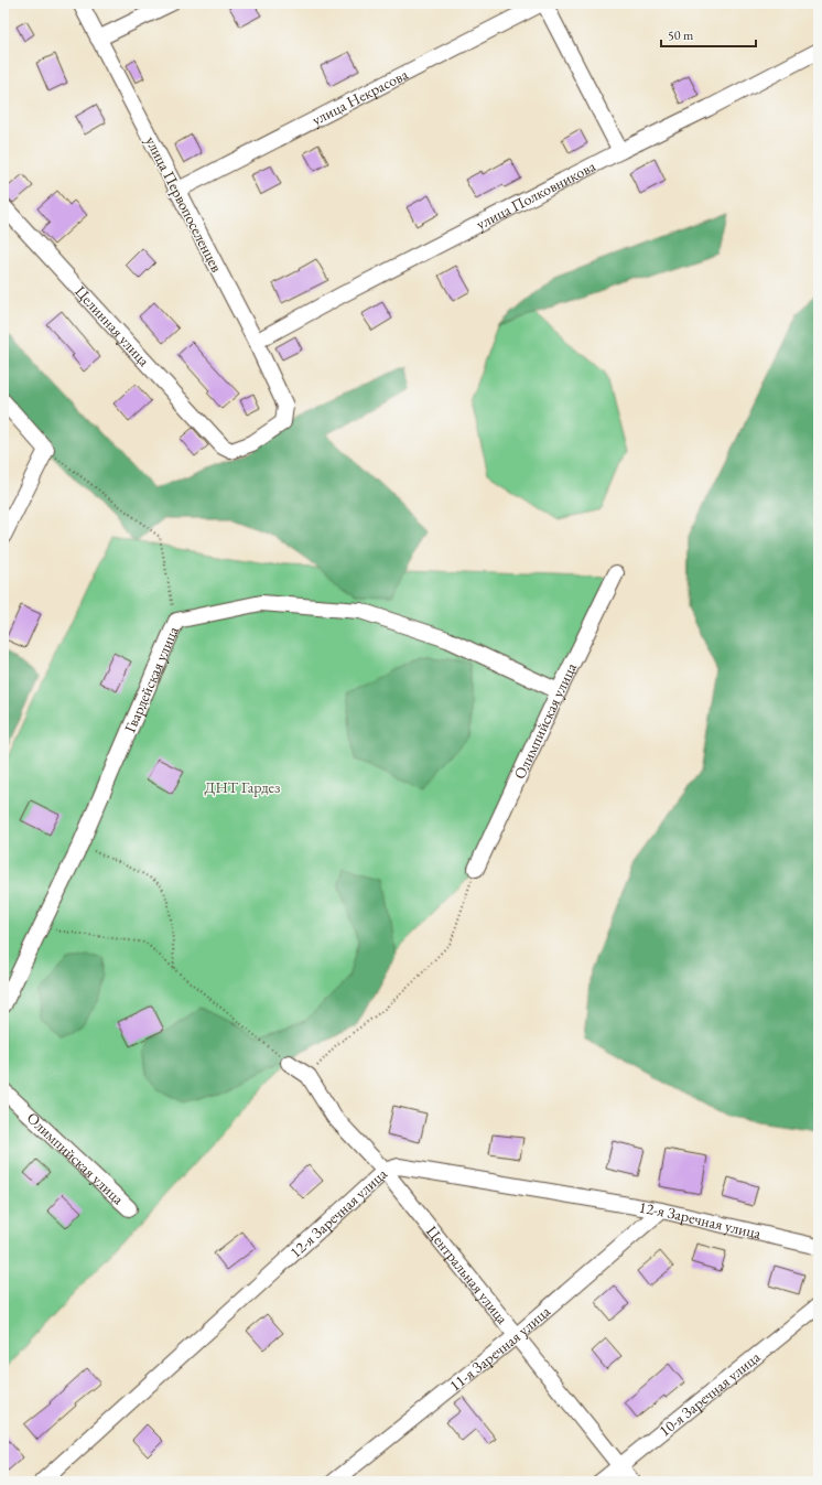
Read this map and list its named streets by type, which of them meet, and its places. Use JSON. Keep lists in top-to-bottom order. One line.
{"streets":{"street":["улица Некрасова","улица Полковникова","улица Первопоселенцев","Целинная улица","Гвардейская улица","Олимпийская улица","12-я Заречная улица","Центральная улица","11-я Заречная улица","10-я Заречная улица"]},"crossings":[["улица Некрасова","улица Первопоселенцев"],["улица Полковникова","улица Первопоселенцев"],["улица Первопоселенцев","Целинная улица"],["Гвардейская улица","Олимпийская улица"],["12-я Заречная улица","Центральная улица"],["12-я Заречная улица","11-я Заречная улица"],["Центральная улица","11-я Заречная улица"],["Центральная улица","10-я Заречная улица"]],"parks":["ДНТ Гардез"],"scale_bar":"50 m"}
